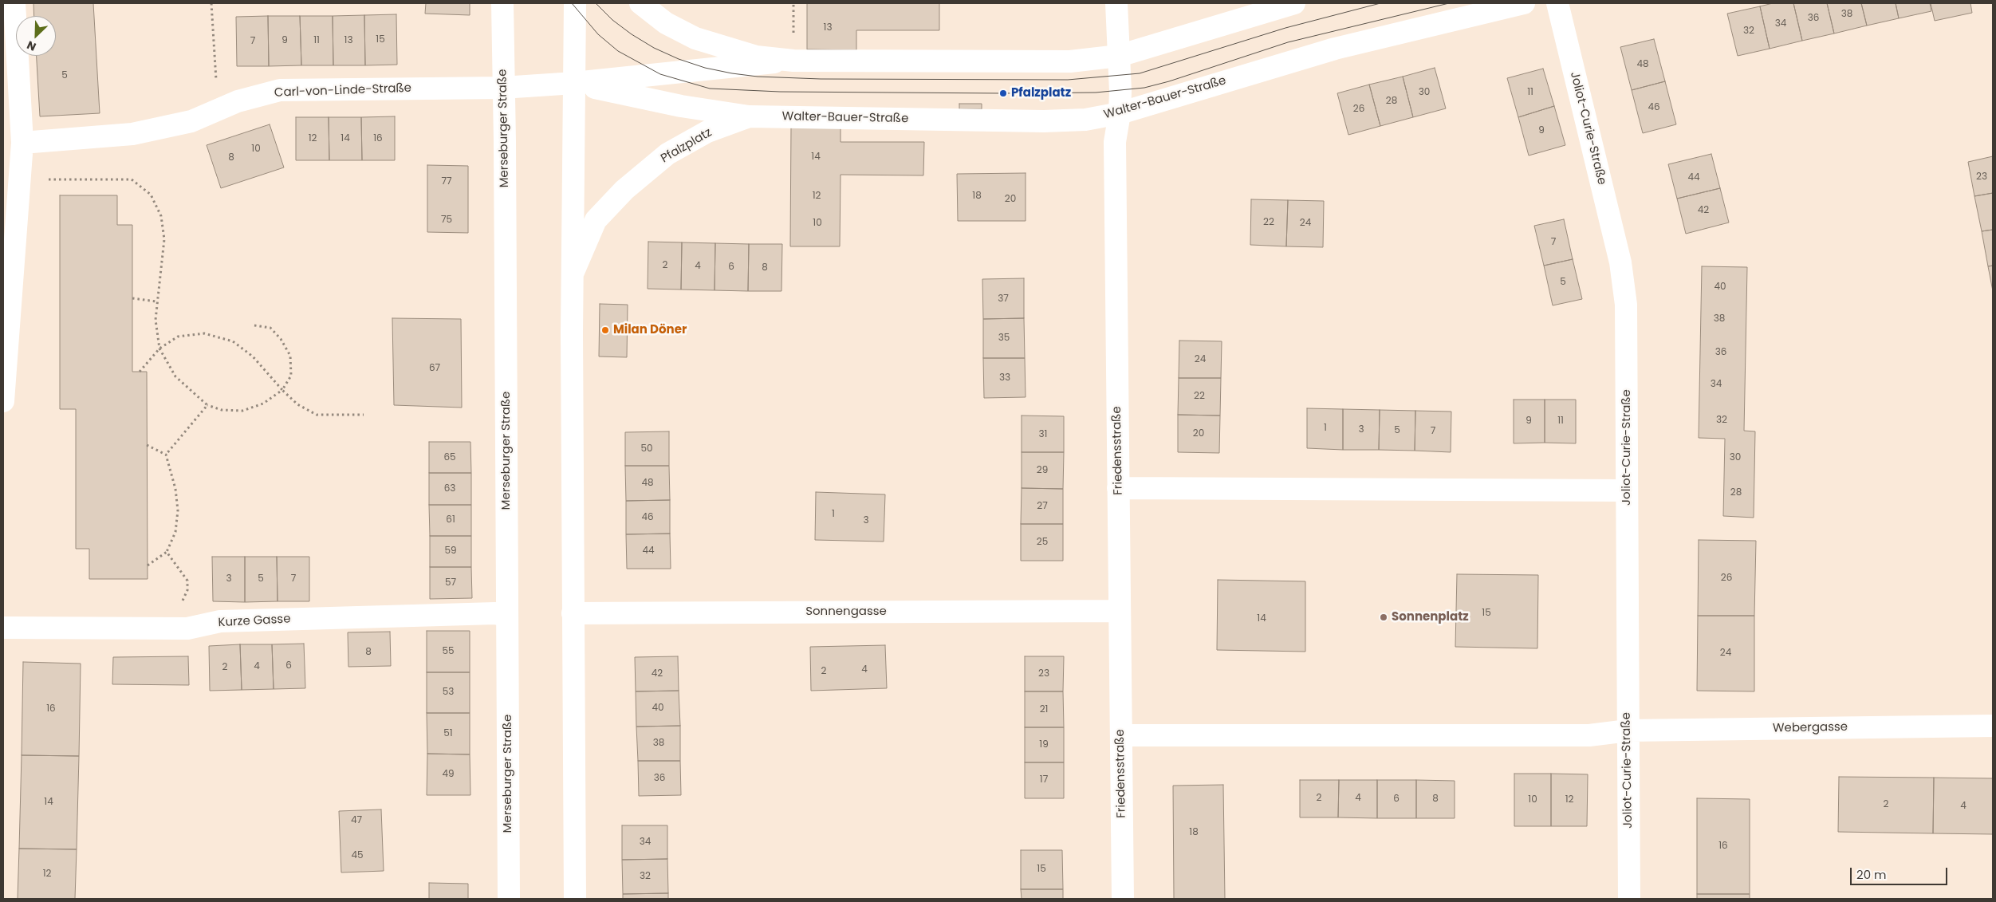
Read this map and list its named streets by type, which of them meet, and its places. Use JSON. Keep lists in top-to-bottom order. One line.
{"streets":{"street":["Carl-von-Linde-Straße","Walter-Bauer-Straße","Merseburger Straße","Joliot-Curie-Straße","Pfalzplatz","Friedensstraße","Sonnengasse","Kurze Gasse","Webergasse"]},"crossings":[["Carl-von-Linde-Straße","Merseburger Straße"],["Carl-von-Linde-Straße","Pfalzplatz"],["Walter-Bauer-Straße","Pfalzplatz"],["Walter-Bauer-Straße","Friedensstraße"],["Merseburger Straße","Pfalzplatz"],["Merseburger Straße","Kurze Gasse"],["Joliot-Curie-Straße","Webergasse"],["Friedensstraße","Sonnengasse"]],"places":["Pfalzplatz","Milan Döner","Sonnenplatz"],"house_numbers":["38","36","34","13","32","15","9","11","13","7","48","5","30","11","28","46","26","9","12","14","16","10","14","8","23","44","77","12","18","20","42","75","22","10","24","7","2","4","6","8","5","40","37","38","35","36","24","67","33","34","22","32","9","11","1","3","5","7","20","31","50","65","30","29","48","63","28","27","1","46","61","3","25","59","44","26","3","5","7","57","15","14","55","8","24","6","4","2","4","2","42","23","53","40","16","21","51","38","19","49","36","17","2","4","6","8","10","12","14","2","4","47","18","34","16","45","15","12","32"],"scale_bar":"20 m","north":"bottom left"}
